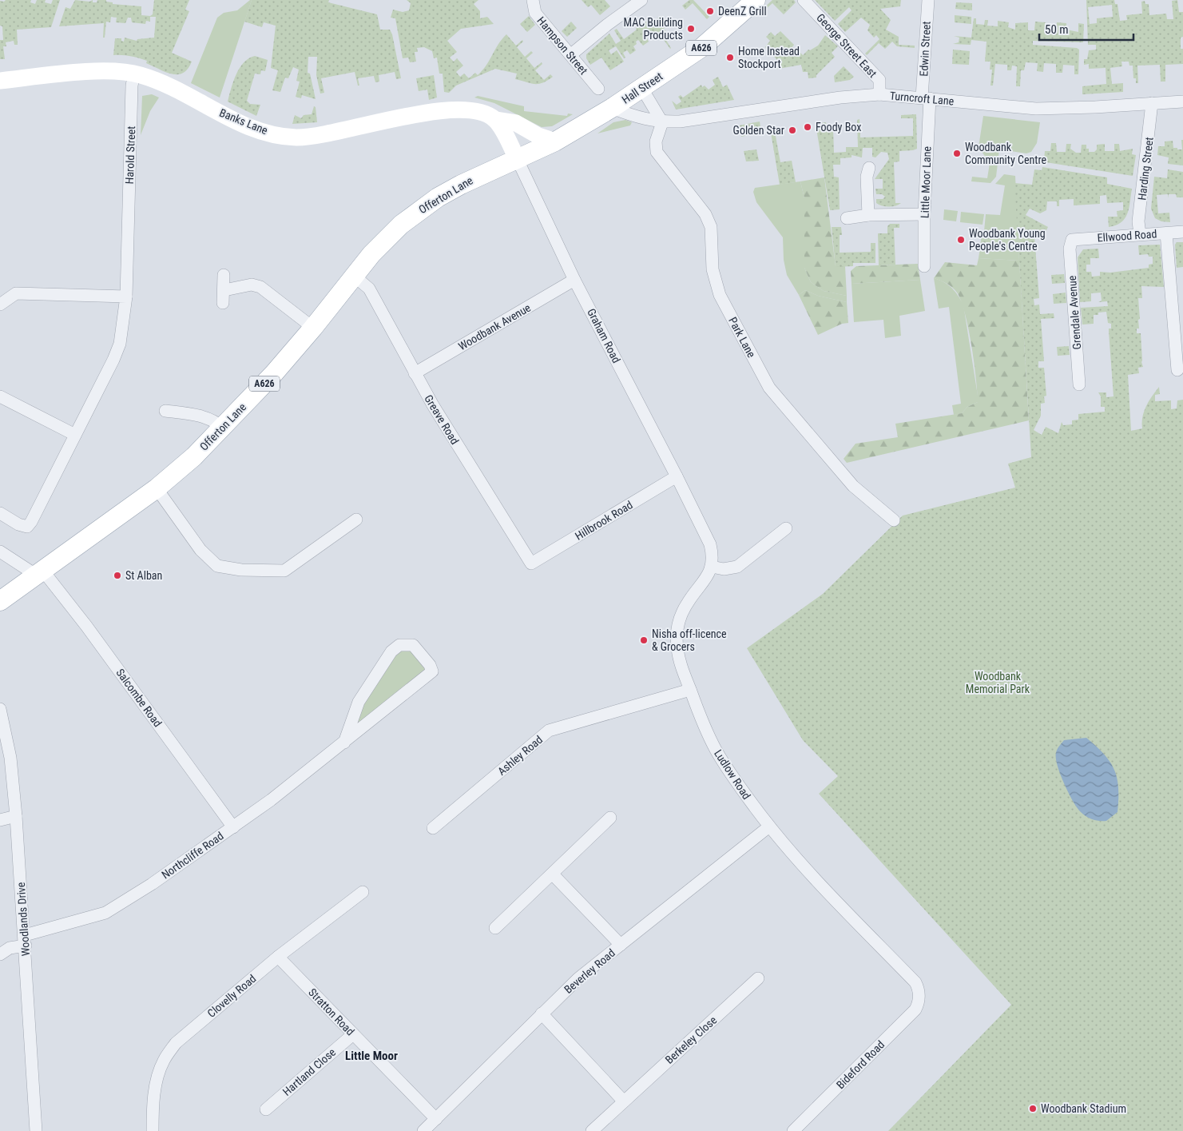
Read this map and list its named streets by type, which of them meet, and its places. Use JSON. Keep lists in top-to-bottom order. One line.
{"streets":{"main road":["A626","Hall Street","Offerton Lane"],"street":["Hampson Street","George Street East","Edwin Street","Turncroft Lane","Banks Lane","Harold Street","Harding Street","Little Moor Lane","Ellwood Road","Grendale Avenue","Woodbank Avenue","Graham Road","Park Lane","Greave Road","Hillbrook Road","Salcombe Road","Ashley Road","Ludlow Road","Northcliffe Road","Woodlands Drive","Beverley Road","Clovelly Road","Stratton Road","Berkeley Close","Bideford Road","Hartland Close"]},"crossings":[["George Street East","Turncroft Lane"],["Edwin Street","Turncroft Lane"],["Edwin Street","Little Moor Lane"],["Hall Street","Turncroft Lane"],["Hall Street","Banks Lane"],["Hall Street","Offerton Lane"],["Hall Street","Graham Road"],["Turncroft Lane","Harding Street"],["Turncroft Lane","Little Moor Lane"],["Turncroft Lane","Park Lane"],["Banks Lane","Harold Street"],["Harding Street","Ellwood Road"],["Offerton Lane","Graham Road"],["Offerton Lane","Greave Road"],["Offerton Lane","Salcombe Road"],["Ellwood Road","Grendale Avenue"],["Woodbank Avenue","Graham Road"],["Woodbank Avenue","Greave Road"],["Graham Road","Hillbrook Road"],["Graham Road","Ludlow Road"],["Greave Road","Hillbrook Road"],["Salcombe Road","Northcliffe Road"],["Ashley Road","Ludlow Road"],["Ludlow Road","Beverley Road"],["Ludlow Road","Bideford Road"],["Northcliffe Road","Woodlands Drive"],["Beverley Road","Stratton Road"],["Clovelly Road","Stratton Road"],["Stratton Road","Hartland Close"]],"districts":["Little Moor"],"parks":["Woodbank Memorial Park"],"places":["DeenZ Grill","MAC Building Products","Home Instead Stockport","Foody Box","Golden Star","Woodbank Community Centre","Woodbank Young People's Centre","St Alban","Nisha off-licence & Grocers","Woodbank Stadium"],"scale_bar":"50 m"}
